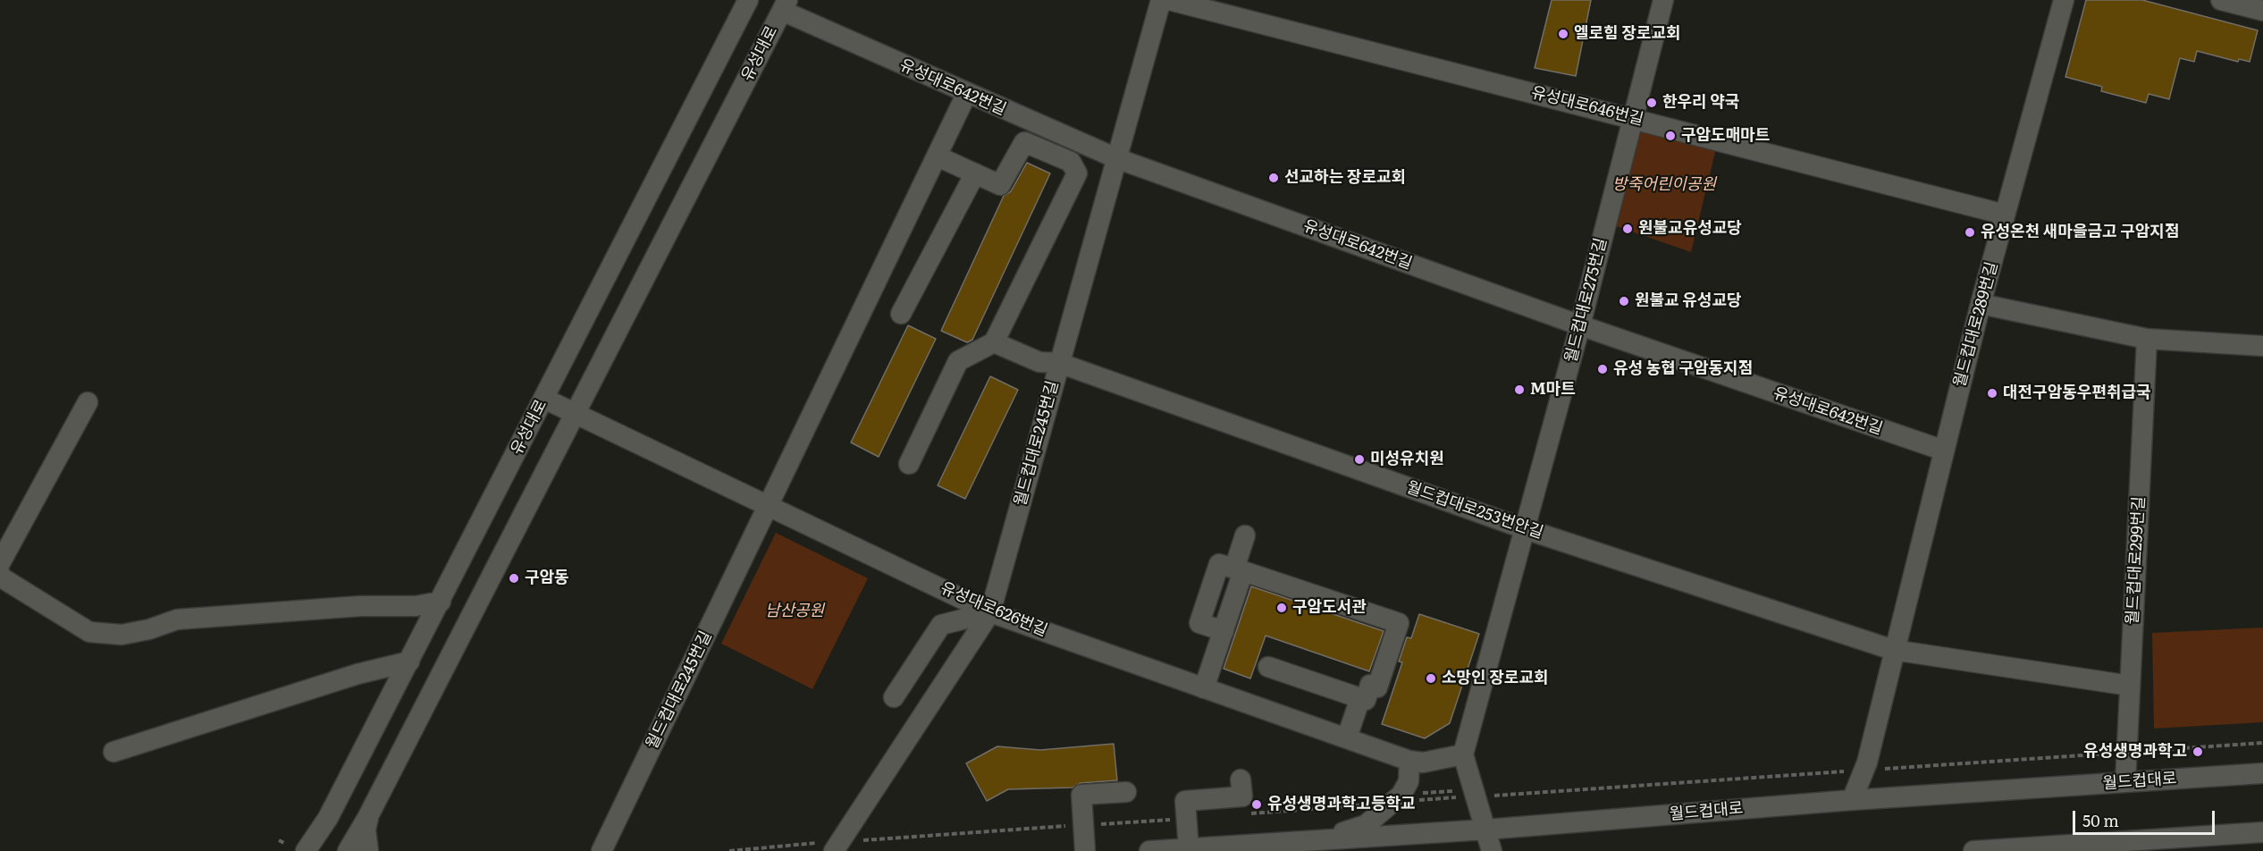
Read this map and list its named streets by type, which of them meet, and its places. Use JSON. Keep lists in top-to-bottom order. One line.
{"streets":{"street":["유성대로","유성대로642번길","유성대로646번길","월드컵대로275번길","월드컵대로289번길","월드컵대로245번길","월드컵대로253번안길","월드컵대로299번길","유성대로626번길","월드컵대로"]},"crossings":[["유성대로","유성대로642번길"],["유성대로","유성대로626번길"],["유성대로642번길","월드컵대로275번길"],["유성대로642번길","월드컵대로289번길"],["유성대로642번길","월드컵대로245번길"],["유성대로646번길","월드컵대로275번길"],["유성대로646번길","월드컵대로289번길"],["월드컵대로275번길","월드컵대로253번안길"],["월드컵대로275번길","유성대로626번길"],["월드컵대로289번길","월드컵대로253번안길"],["월드컵대로289번길","월드컵대로"],["월드컵대로245번길","월드컵대로253번안길"],["월드컵대로245번길","유성대로626번길"],["월드컵대로299번길","월드컵대로"]],"parks":["방죽어린이공원","남산공원"],"places":["엘로힘 장로교회","한우리 약국","구암도매마트","선교하는 장로교회","원불교유성교당","유성온천 새마을금고 구암지점","원불교 유성교당","유성 농협 구암동지점","M마트","대전구암동우편취급국","미성유치원","구암동","구암도서관","소망인 장로교회","유성생명과학고","유성생명과학고등학교"],"scale_bar":"50 m"}
